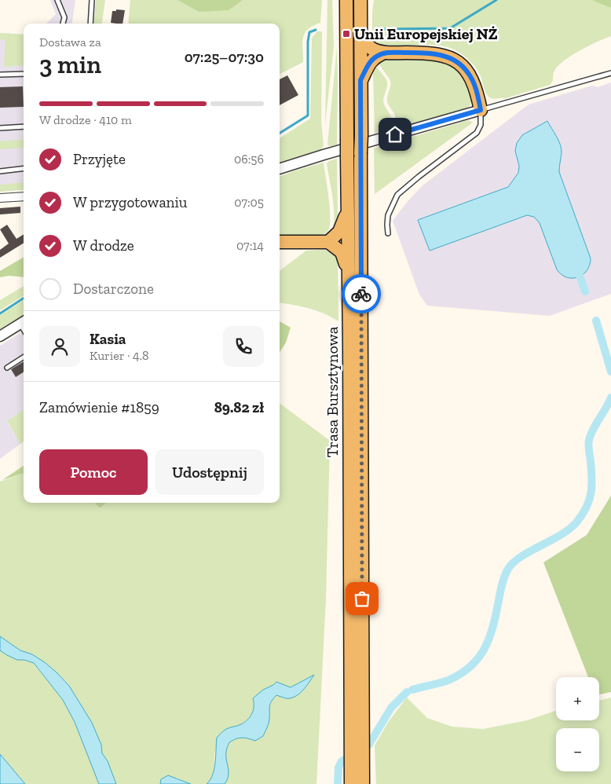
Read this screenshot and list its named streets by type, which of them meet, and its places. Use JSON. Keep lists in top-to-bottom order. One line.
{"streets":{"main road":["Trasa Bursztynowa"]},"places":{"transit":["Unii Europejskiej NŻ"]},"page":{"heading":["3 min","Dostawa za","07:25–07:30"],"panel":["Kasia","Kurier · 4.8","Zamówienie #1859","89.82 zł"],"bar":"W drodze · 410 m","list":[["Przyjęte","06:56"],["W przygotowaniu","07:05"],["W drodze","07:14"],"Dostarczone"],"buttons":["Pomoc","Udostępnij"],"map_buttons":["+","−"]}}
